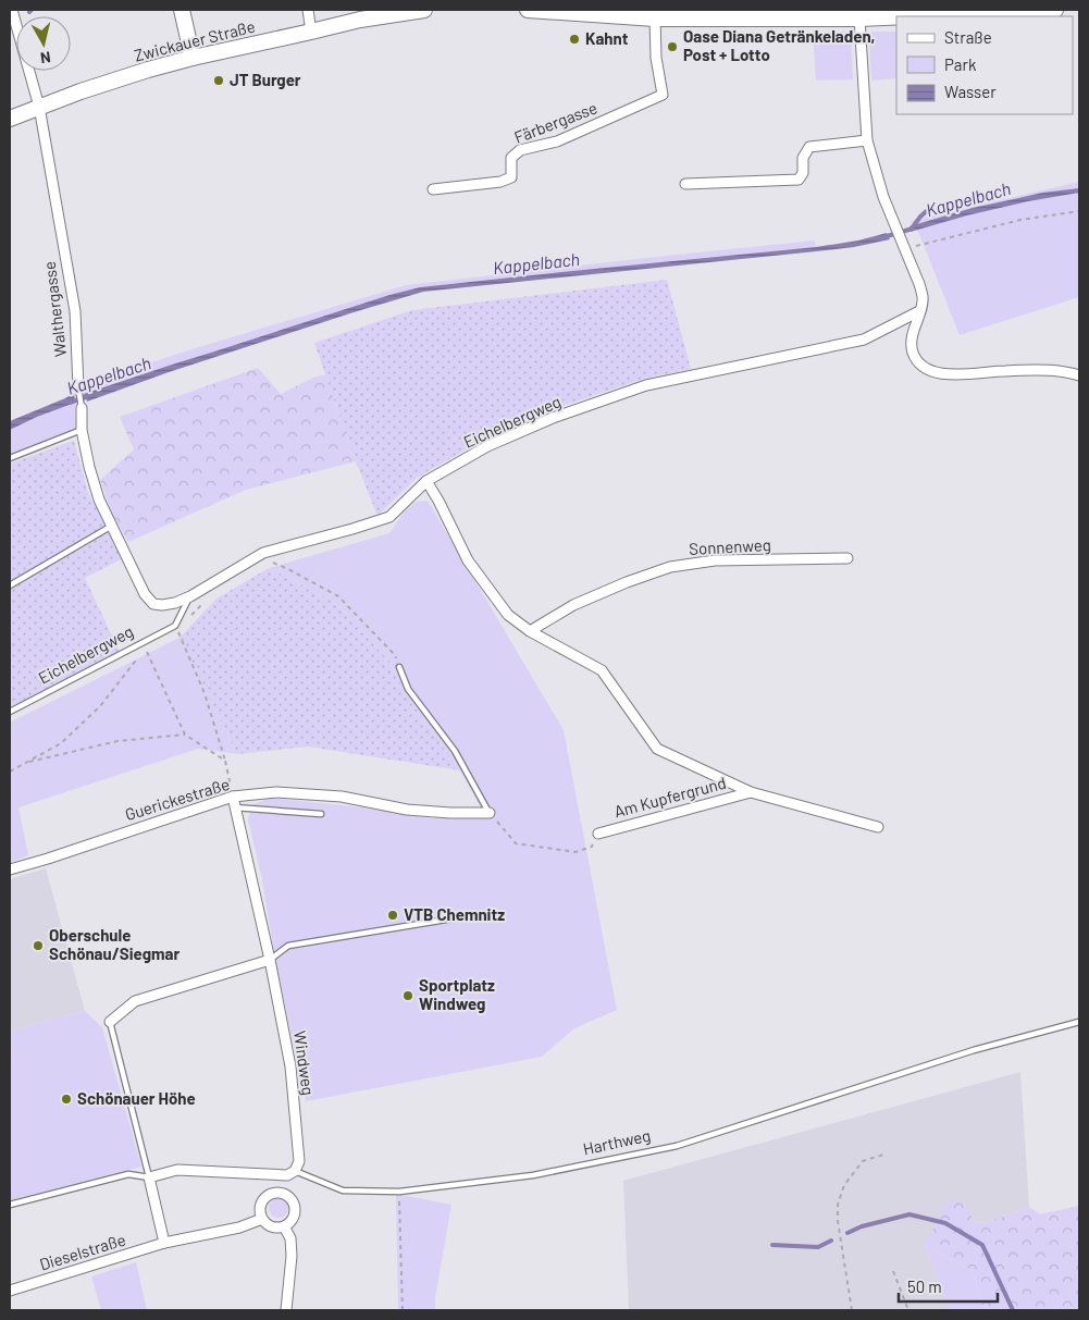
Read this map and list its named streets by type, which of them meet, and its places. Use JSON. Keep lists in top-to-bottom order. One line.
{"streets":{"main road":["Zwickauer Straße"],"street":["Färbergasse","Walthergasse","Eichelbergweg","Sonnenweg","Am Kupfergrund","Guerickestraße","Windweg","Harthweg","Dieselstraße"]},"crossings":[["Zwickauer Straße","Walthergasse"],["Walthergasse","Eichelbergweg"],["Eichelbergweg","Am Kupfergrund"],["Sonnenweg","Am Kupfergrund"],["Guerickestraße","Windweg"],["Windweg","Harthweg"]],"water":["Kappelbach"],"places":["Kahnt","Oase Diana Getränkeladen, Post + Lotto","JT Burger","VTB Chemnitz","Oberschule Schönau/Siegmar","Sportplatz Windweg","Schönauer Höhe"],"legend":["Straße","Park","Wasser"],"scale_bar":"50 m","north":"bottom"}
